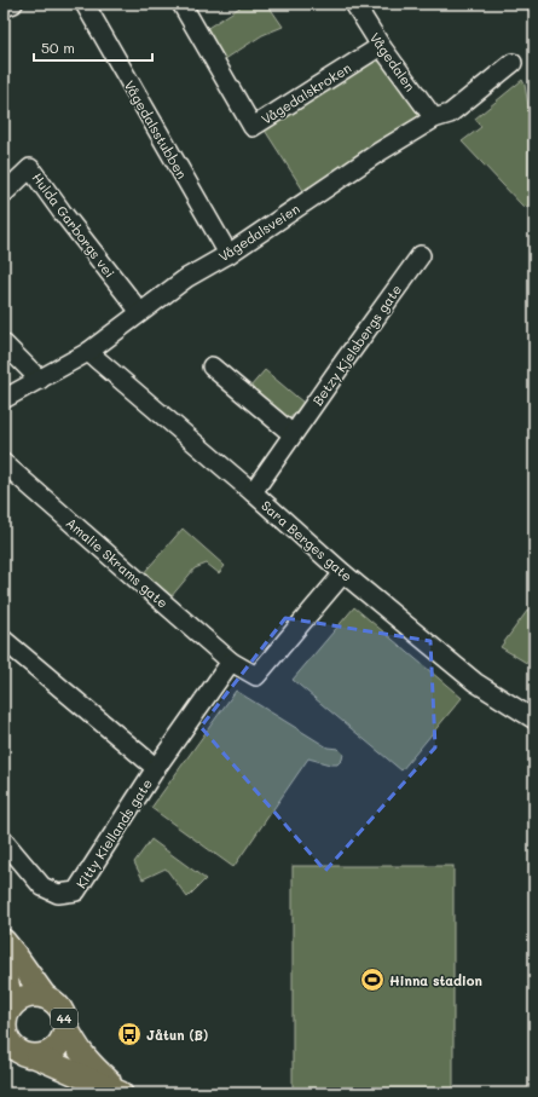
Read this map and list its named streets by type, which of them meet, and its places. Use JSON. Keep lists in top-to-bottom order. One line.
{"streets":{"main road":["44"],"street":["Vågedalen","Vågedalskroken","Vågedalsstubben","Hulda Garborgs vei","Vågedalsveien","Betzy Kjelsbergs gate","Sara Berges gate","Amalie Skrams gate","Kitty Kiellands gate"]},"crossings":[["Vågedalen","Vågedalskroken"],["Vågedalen","Vågedalsveien"],["Vågedalsstubben","Vågedalsveien"],["Hulda Garborgs vei","Vågedalsveien"],["Vågedalsveien","Sara Berges gate"],["Betzy Kjelsbergs gate","Sara Berges gate"],["Amalie Skrams gate","Kitty Kiellands gate"]],"places":{"sports":["Hinna stadion"],"bus stop":["Jåtun (B)"]},"scale_bar":"50 m"}
